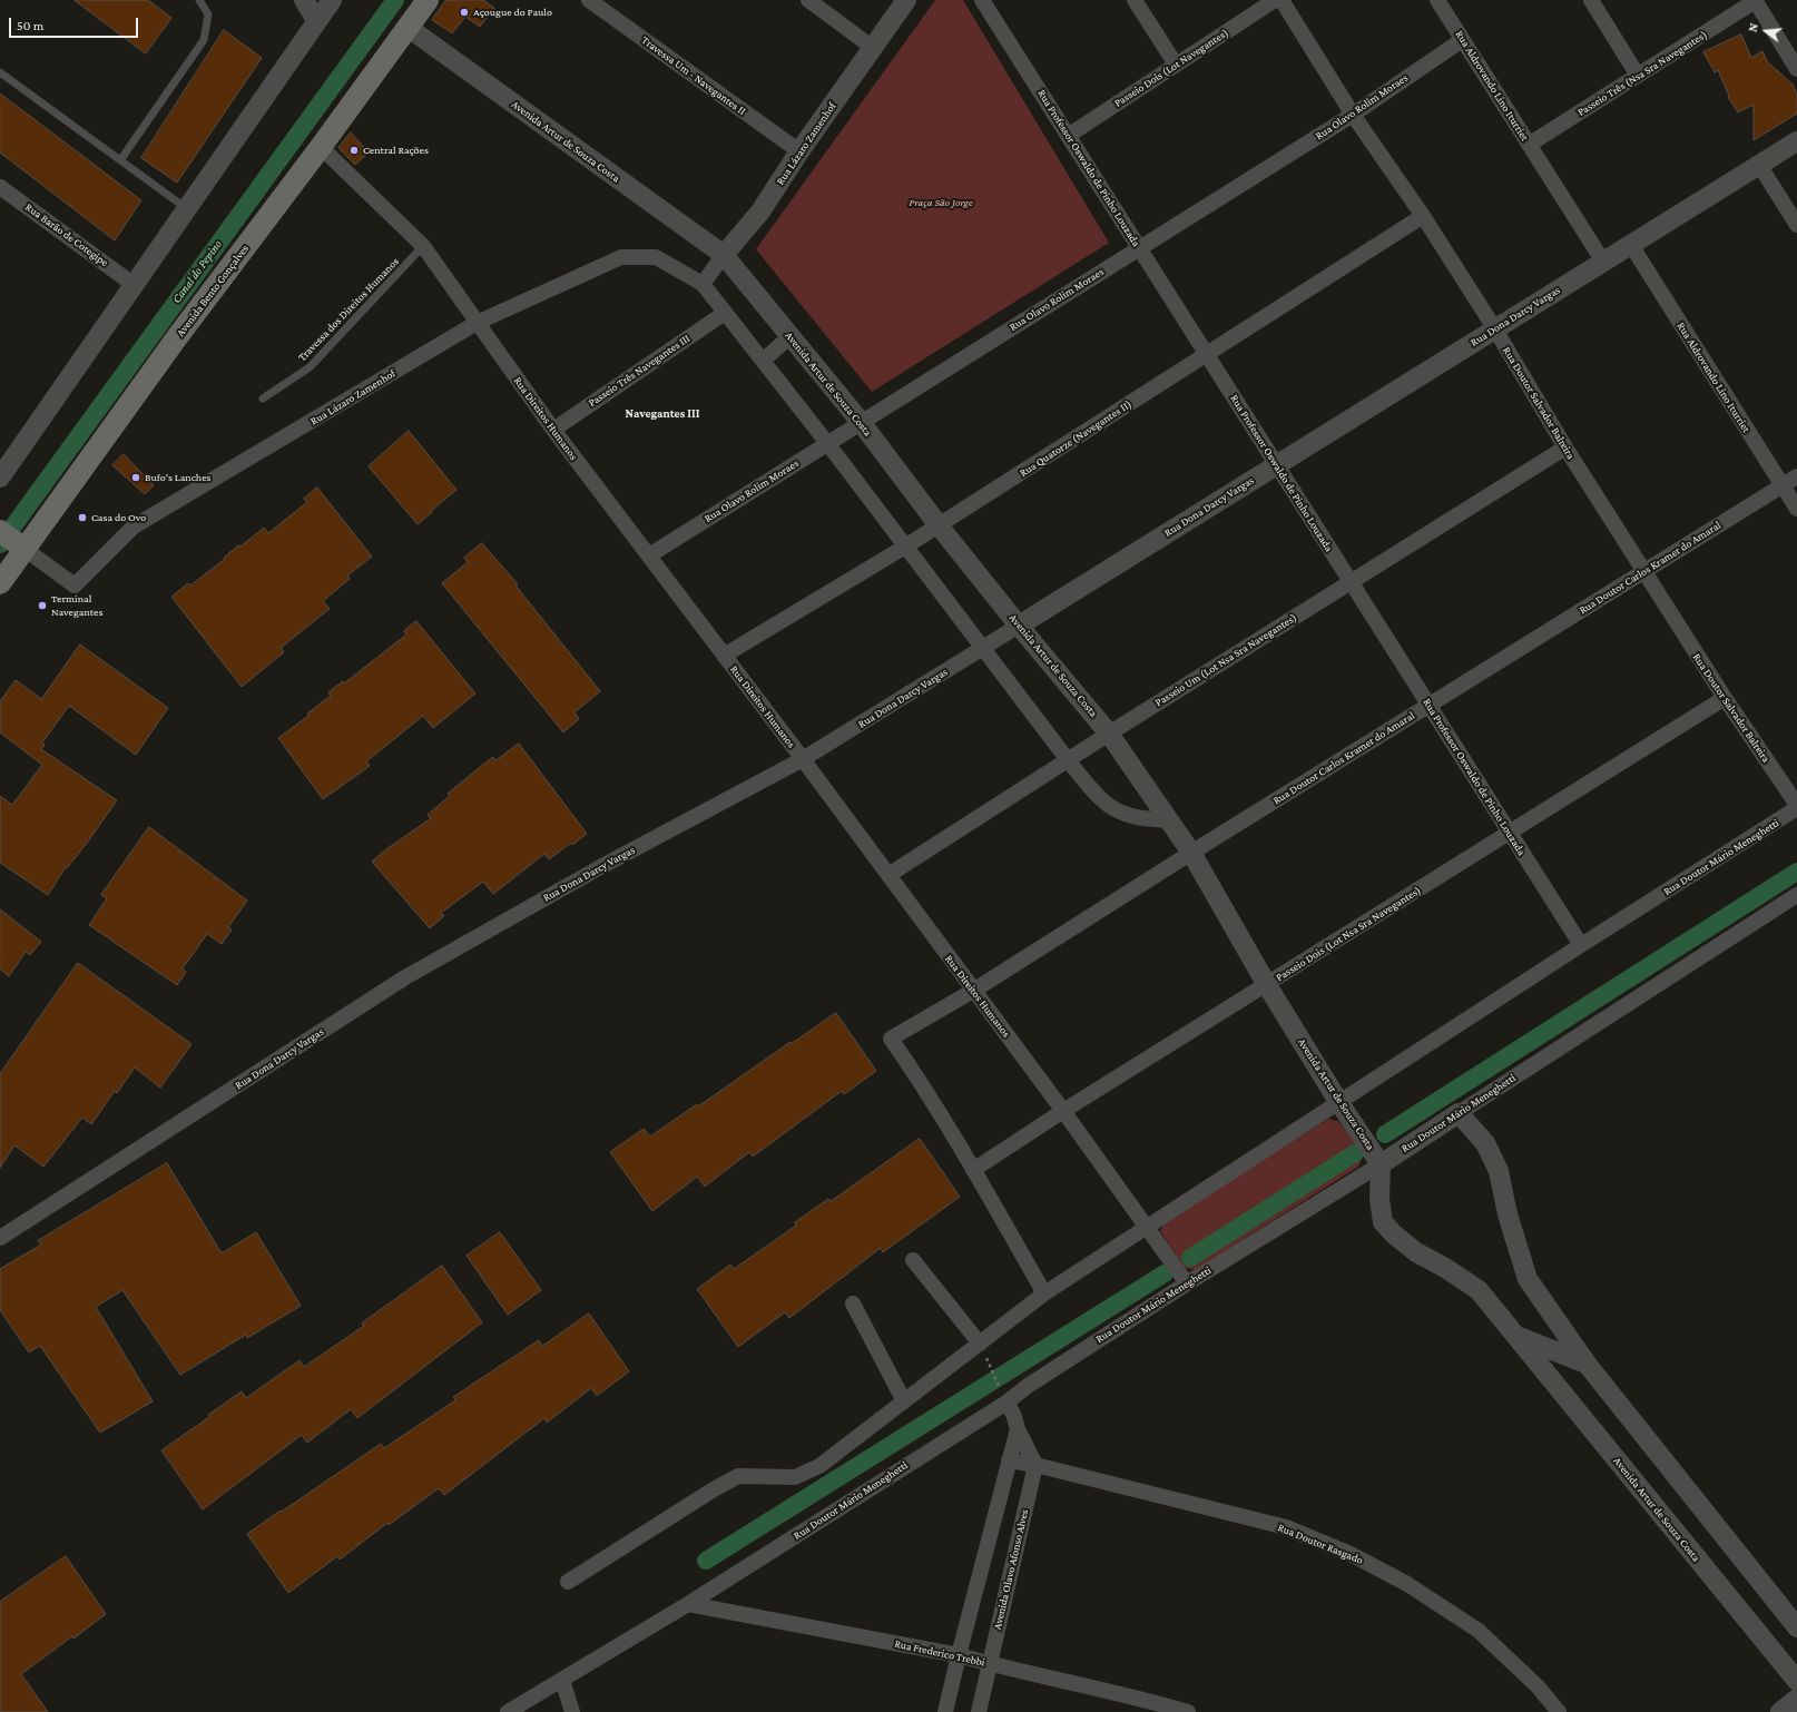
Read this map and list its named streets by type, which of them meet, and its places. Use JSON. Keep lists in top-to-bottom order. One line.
{"streets":{"main road":["Avenida Bento Gonçalves"],"street":["Passeio Dois (Lot Navegantes)","Passeio Três (Nsa Sra Navegantes)","Travessa Um - Navegantes II","Rua Aldrovando Lino Iturriet","Rua Olavo Rolim Moraes","Avenida Artur de Souza Costa","Rua Lázaro Zamenhof","Rua Professor Oswaldo de Pinho Louzada","Rua Barão de Cotegipe","Rua Dona Darcy Vargas","Passeio Três Navegantes III","Rua Doutor Salvador Balreira","Rua Direitos Humanos","Rua Quatorze (Navegantes II)","Rua Doutor Carlos Kramer do Amaral","Passeio Um (Lot Nsa Sra Navegantes)","Rua Doutor Mário Meneghetti","Passeio Dois (Lot Nsa Sra Navegantes)","Rua Doutor Rasgado","Avenida Olavo Afonso Alves","Rua Frederico Trebbi"],"lane":["Travessa dos Direitos Humanos"]},"crossings":[["Passeio Dois (Lot Navegantes)","Rua Professor Oswaldo de Pinho Louzada"],["Passeio Três (Nsa Sra Navegantes)","Rua Aldrovando Lino Iturriet"],["Travessa Um - Navegantes II","Rua Lázaro Zamenhof"],["Rua Aldrovando Lino Iturriet","Rua Olavo Rolim Moraes"],["Rua Aldrovando Lino Iturriet","Rua Dona Darcy Vargas"],["Rua Aldrovando Lino Iturriet","Rua Doutor Carlos Kramer do Amaral"],["Rua Olavo Rolim Moraes","Avenida Artur de Souza Costa"],["Rua Olavo Rolim Moraes","Rua Professor Oswaldo de Pinho Louzada"],["Rua Olavo Rolim Moraes","Rua Doutor Salvador Balreira"],["Rua Olavo Rolim Moraes","Rua Direitos Humanos"],["Avenida Artur de Souza Costa","Rua Lázaro Zamenhof"],["Avenida Artur de Souza Costa","Avenida Bento Gonçalves"],["Avenida Artur de Souza Costa","Rua Dona Darcy Vargas"],["Avenida Artur de Souza Costa","Rua Quatorze (Navegantes II)"],["Avenida Artur de Souza Costa","Rua Doutor Carlos Kramer do Amaral"],["Avenida Artur de Souza Costa","Passeio Um (Lot Nsa Sra Navegantes)"],["Avenida Artur de Souza Costa","Rua Doutor Mário Meneghetti"],["Avenida Artur de Souza Costa","Passeio Dois (Lot Nsa Sra Navegantes)"],["Rua Lázaro Zamenhof","Avenida Bento Gonçalves"],["Rua Lázaro Zamenhof","Rua Direitos Humanos"],["Rua Professor Oswaldo de Pinho Louzada","Rua Dona Darcy Vargas"],["Rua Professor Oswaldo de Pinho Louzada","Rua Quatorze (Navegantes II)"],["Rua Professor Oswaldo de Pinho Louzada","Rua Doutor Carlos Kramer do Amaral"],["Rua Professor Oswaldo de Pinho Louzada","Passeio Um (Lot Nsa Sra Navegantes)"],["Rua Professor Oswaldo de Pinho Louzada","Rua Doutor Mário Meneghetti"],["Rua Professor Oswaldo de Pinho Louzada","Passeio Dois (Lot Nsa Sra Navegantes)"],["Avenida Bento Gonçalves","Rua Direitos Humanos"],["Travessa dos Direitos Humanos","Rua Direitos Humanos"],["Rua Dona Darcy Vargas","Rua Doutor Salvador Balreira"],["Rua Dona Darcy Vargas","Rua Direitos Humanos"],["Passeio Três Navegantes III","Rua Direitos Humanos"],["Rua Doutor Salvador Balreira","Rua Quatorze (Navegantes II)"],["Rua Doutor Salvador Balreira","Rua Doutor Carlos Kramer do Amaral"],["Rua Doutor Salvador Balreira","Passeio Um (Lot Nsa Sra Navegantes)"],["Rua Doutor Salvador Balreira","Passeio Dois (Lot Nsa Sra Navegantes)"],["Rua Direitos Humanos","Rua Quatorze (Navegantes II)"],["Rua Direitos Humanos","Rua Doutor Carlos Kramer do Amaral"],["Rua Direitos Humanos","Passeio Um (Lot Nsa Sra Navegantes)"],["Rua Direitos Humanos","Rua Doutor Mário Meneghetti"],["Rua Direitos Humanos","Passeio Dois (Lot Nsa Sra Navegantes)"],["Rua Doutor Carlos Kramer do Amaral","Passeio Dois (Lot Nsa Sra Navegantes)"],["Rua Doutor Mário Meneghetti","Rua Frederico Trebbi"],["Rua Doutor Rasgado","Avenida Olavo Afonso Alves"],["Avenida Olavo Afonso Alves","Rua Frederico Trebbi"]],"districts":["Navegantes III"],"water":["Canal do Pepino"],"parks":["Praça São Jorge"],"places":["Açougue do Paulo","Central Rações","Bufo's Lanches","Casa do Ovo","Terminal Navegantes"],"scale_bar":"50 m","north":"left"}
